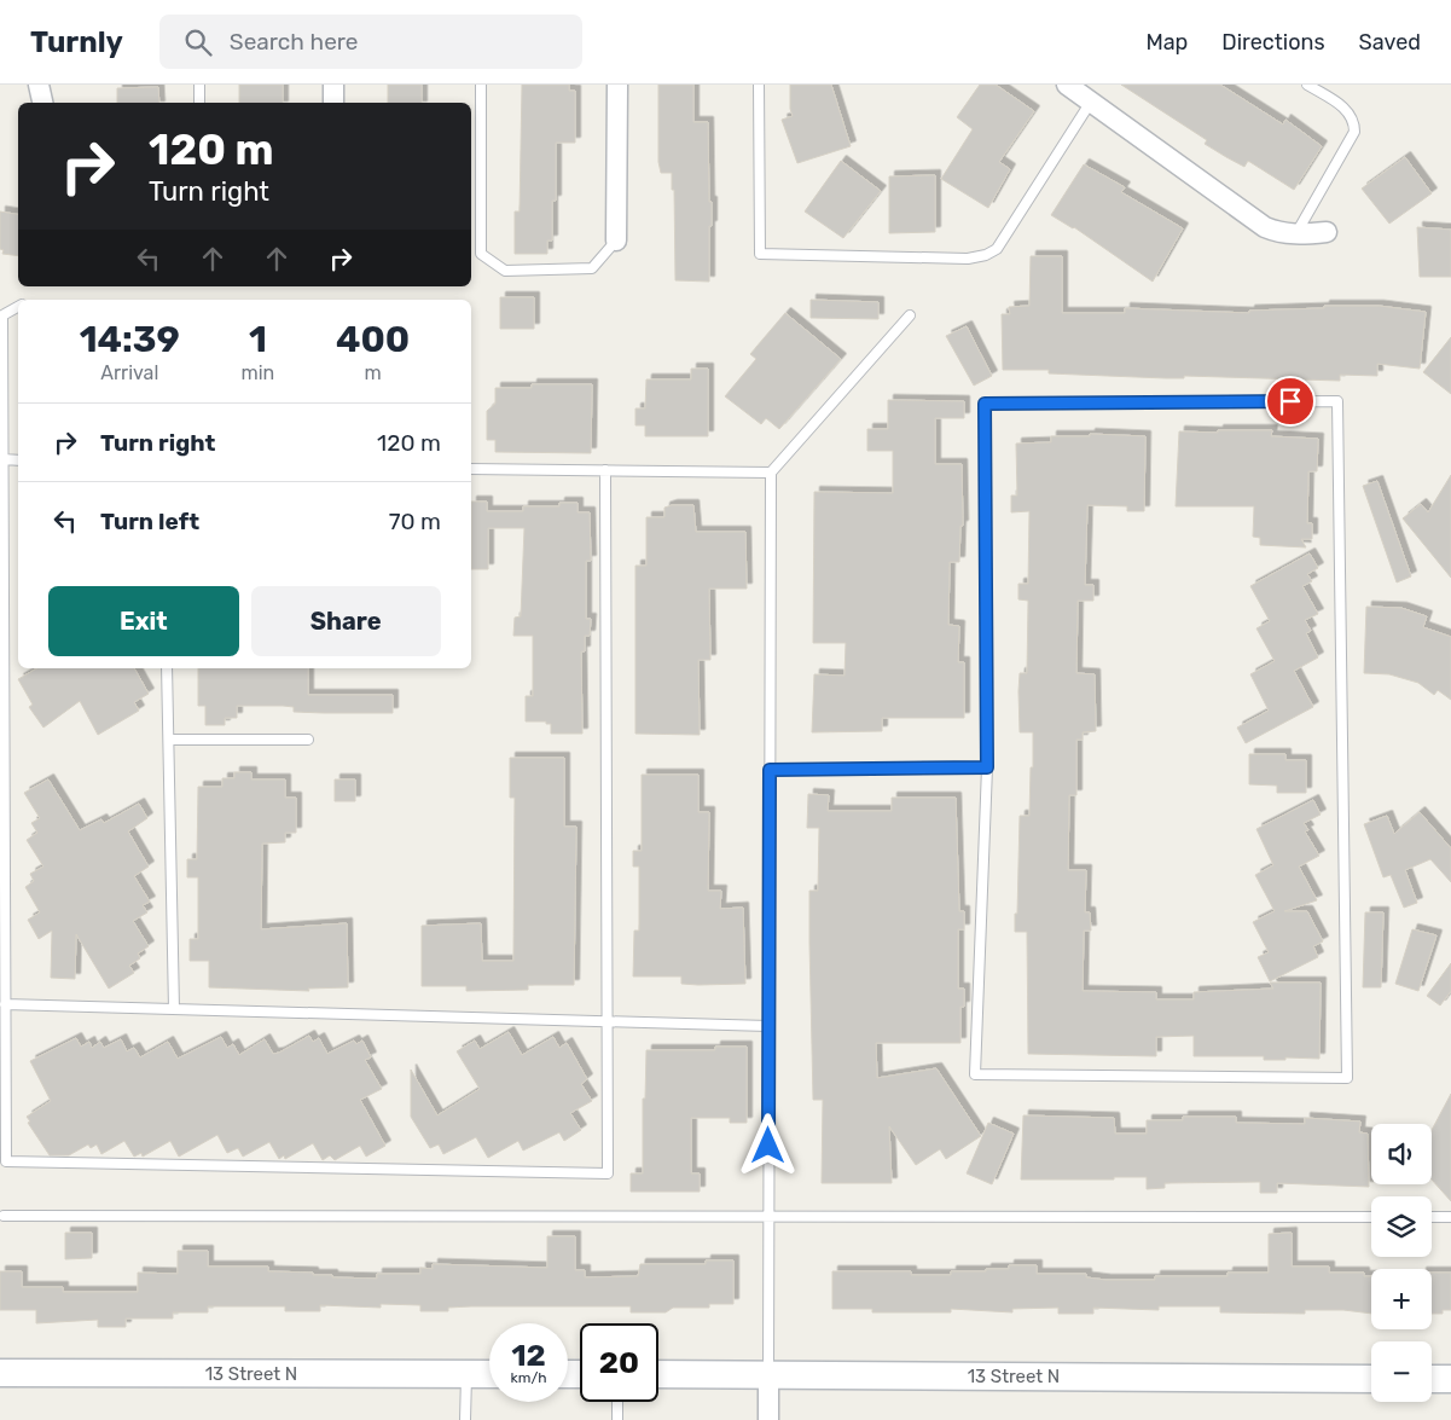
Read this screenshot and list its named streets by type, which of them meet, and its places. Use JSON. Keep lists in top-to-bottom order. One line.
{"streets":{"street":["13 Street N"]},"page":{"header":"Turnly","search":"Search here","nav":["Map","Directions","Saved"],"turn":["120 m","Turn right"],"eta":["14:39","Arrival","1","min","400","m"],"list":[{"name":"Turn right","value":"120 m"},{"name":"Turn left","value":"70 m"}],"buttons":["Exit","Share"],"map_buttons":["+","−"],"speed":"12 km/h","limit":"20"}}
